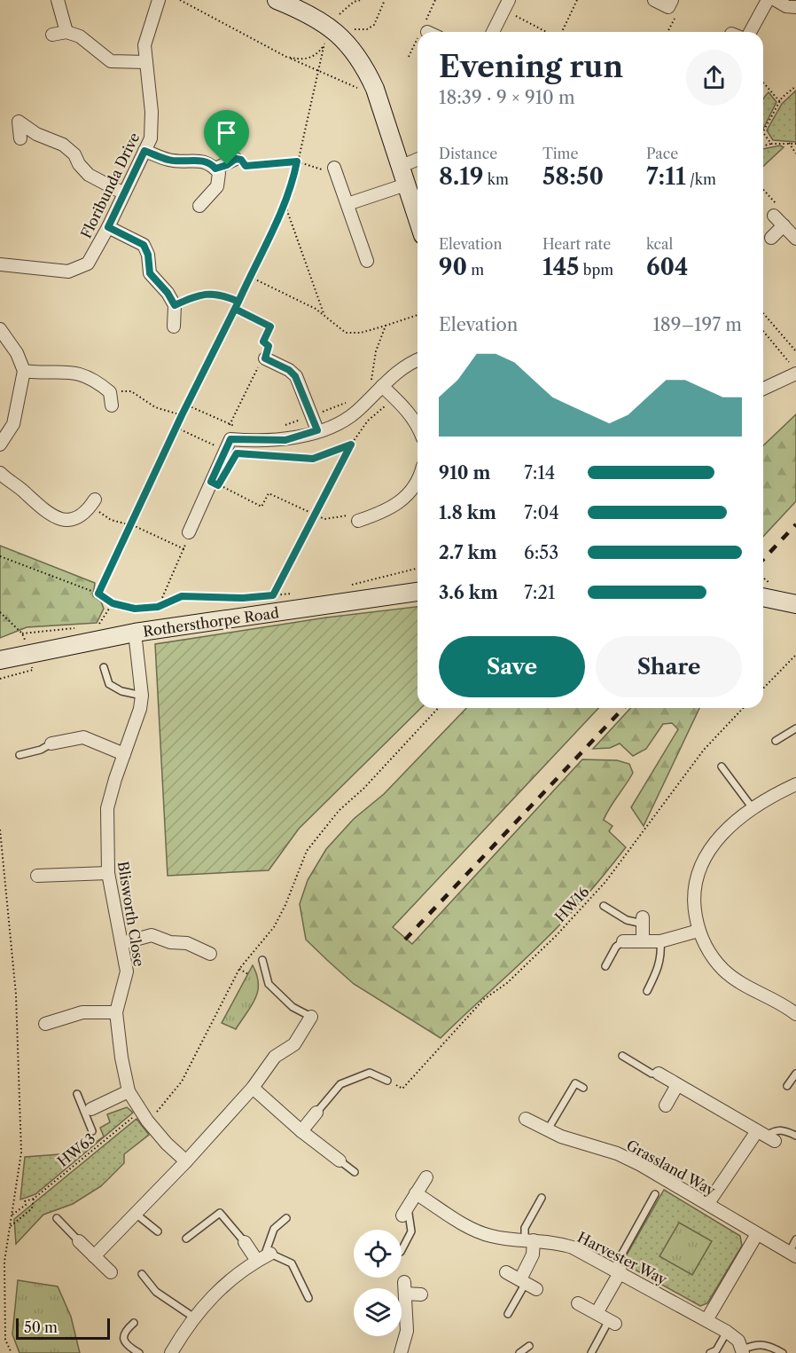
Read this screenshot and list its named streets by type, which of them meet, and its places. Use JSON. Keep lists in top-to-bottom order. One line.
{"streets":{"street":["Floribunda Drive","Rothersthorpe Road","Blisworth Close","Grassland Way","Harvester Way"],"path":["HW16","HW63"]},"crossings":[["Rothersthorpe Road","Blisworth Close"],["Blisworth Close","HW63"]],"scale_bar":"50 m","page":{"heading":["Evening run","18:39 · 9 × 910 m"],"stats":[["Distance","8.19 km"],["Time","58:50"],["Pace","7:11 /km"],["Elevation","90 m"],["Heart rate","145 bpm"],["kcal","604"]],"chart":["Elevation","189–197 m"],"list":[{"name":"910 m","note":"7:14"},{"name":"1.8 km","note":"7:04"},{"name":"2.7 km","note":"6:53"},{"name":"3.6 km","note":"7:21"}],"buttons":["Save","Share"],"scale":"50 m"}}
